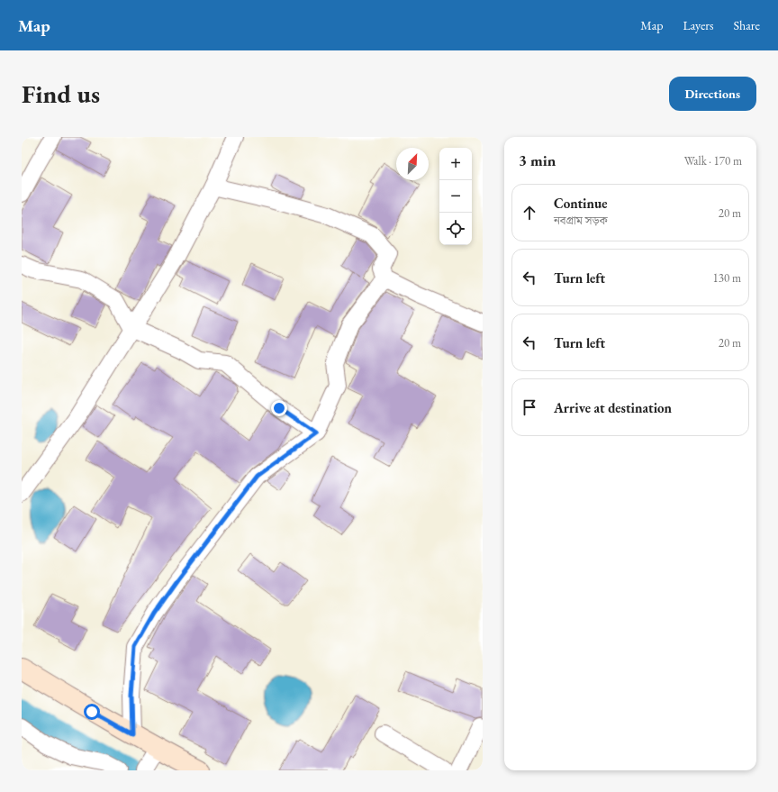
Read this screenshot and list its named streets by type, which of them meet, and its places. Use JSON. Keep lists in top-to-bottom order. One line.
{"north":"top right","page":{"header":"Map","nav":["Map","Layers","Share"],"buttons":"Directions","title":"Find us","heading":["3 min","Walk · 170 m"],"map_buttons":["+","−"],"list":[["Continue","নবগ্রাম সড়ক","20 m"],["Turn left","130 m"],["Turn left","20 m"],"Arrive at destination"]}}
